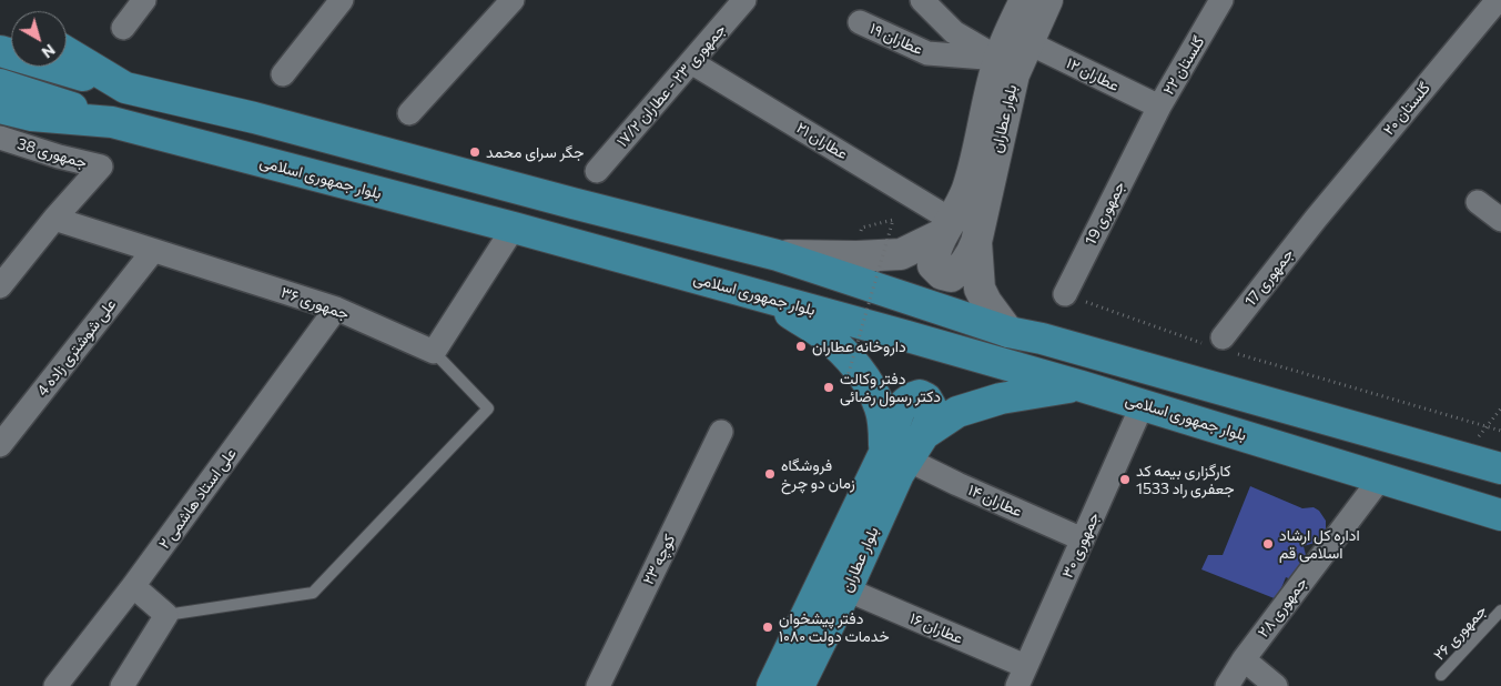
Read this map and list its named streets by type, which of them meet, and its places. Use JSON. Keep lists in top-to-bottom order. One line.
{"streets":{"main road":["بلوار عطاران","بلوار جمهوری اسلامی"],"street":["عطاران ۱۹","گلستان ۲۲","عطاران ۱۲","جمهوری ۲۳ - عطاران ۱۷/۲","گلستان ۲۰","عطاران ۲۱","جمهوری 38","جمهوری 19","جمهوری 17","جمهوری ۳۶","علی شوشتری زاده 4","علی استاد هاشمی ۲","عطاران ۱۴","جمهوری ۳۰","کوچه ۲۳","جمهوری ۲۸","عطاران ۱۶"],"lane":["جمهوری ۲۶"]},"crossings":[["عطاران ۱۹","بلوار عطاران"],["گلستان ۲۲","عطاران ۱۲"],["گلستان ۲۲","جمهوری 19"],["عطاران ۱۲","بلوار عطاران"],["جمهوری ۲۳ - عطاران ۱۷/۲","عطاران ۲۱"],["گلستان ۲۰","جمهوری 17"],["بلوار عطاران","عطاران ۲۱"],["بلوار عطاران","عطاران ۱۴"],["بلوار عطاران","عطاران ۱۶"],["جمهوری 38","جمهوری ۳۶"],["بلوار جمهوری اسلامی","جمهوری ۳۰"],["بلوار جمهوری اسلامی","جمهوری ۲۸"],["جمهوری ۳۶","علی شوشتری زاده 4"],["جمهوری ۳۶","علی استاد هاشمی ۲"],["عطاران ۱۴","جمهوری ۳۰"],["جمهوری ۳۰","عطاران ۱۶"]],"places":["جگر سرای محمد","داروخانه عطاران","دفتر وکالت دکتر رسول رضائی","فروشگاه زمان دو چرخ","کارگزاری بیمه کد 1533 جعفری راد","اداره کل ارشاد اسلامی قم","دفتر پیشخوان خدمات دولت ۱۰۸۰"],"north":"bottom right"}
